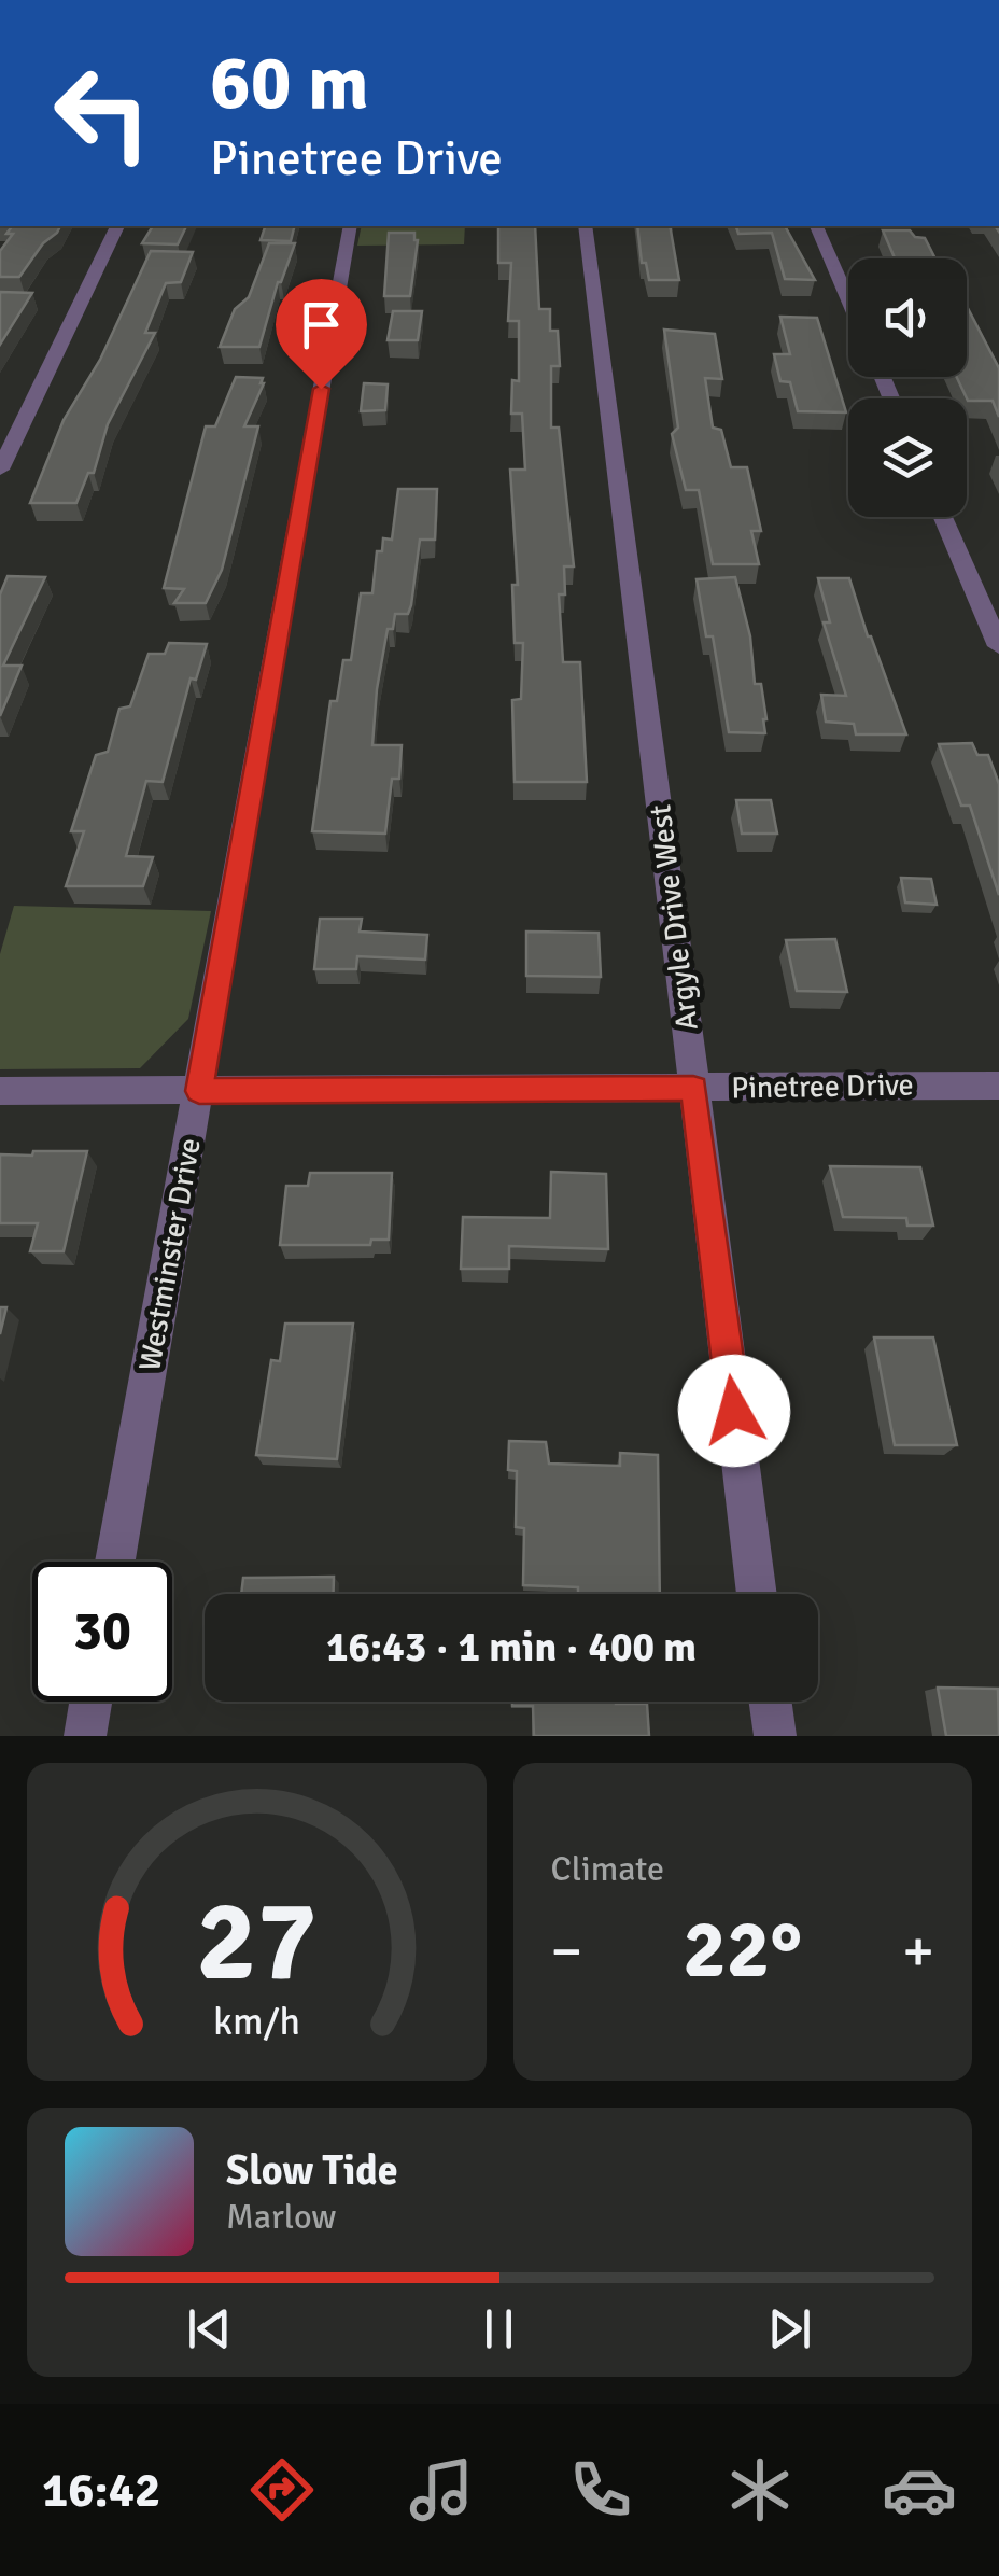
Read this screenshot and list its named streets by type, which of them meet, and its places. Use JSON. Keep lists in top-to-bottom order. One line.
{"streets":{"street":["Argyle Drive West","Pinetree Drive","Westminster Drive"]},"crossings":[["Argyle Drive West","Pinetree Drive"],["Pinetree Drive","Westminster Drive"]],"page":{"turn":["60 m","Pinetree Drive"],"limit":"30","trip":"16:43 · 1 min · 400 m","tile":"Climate","heat":["−","22°","+"],"song":["Slow Tide","Marlow"],"tabs":"16:42","gauge":["27","km/h"]}}
